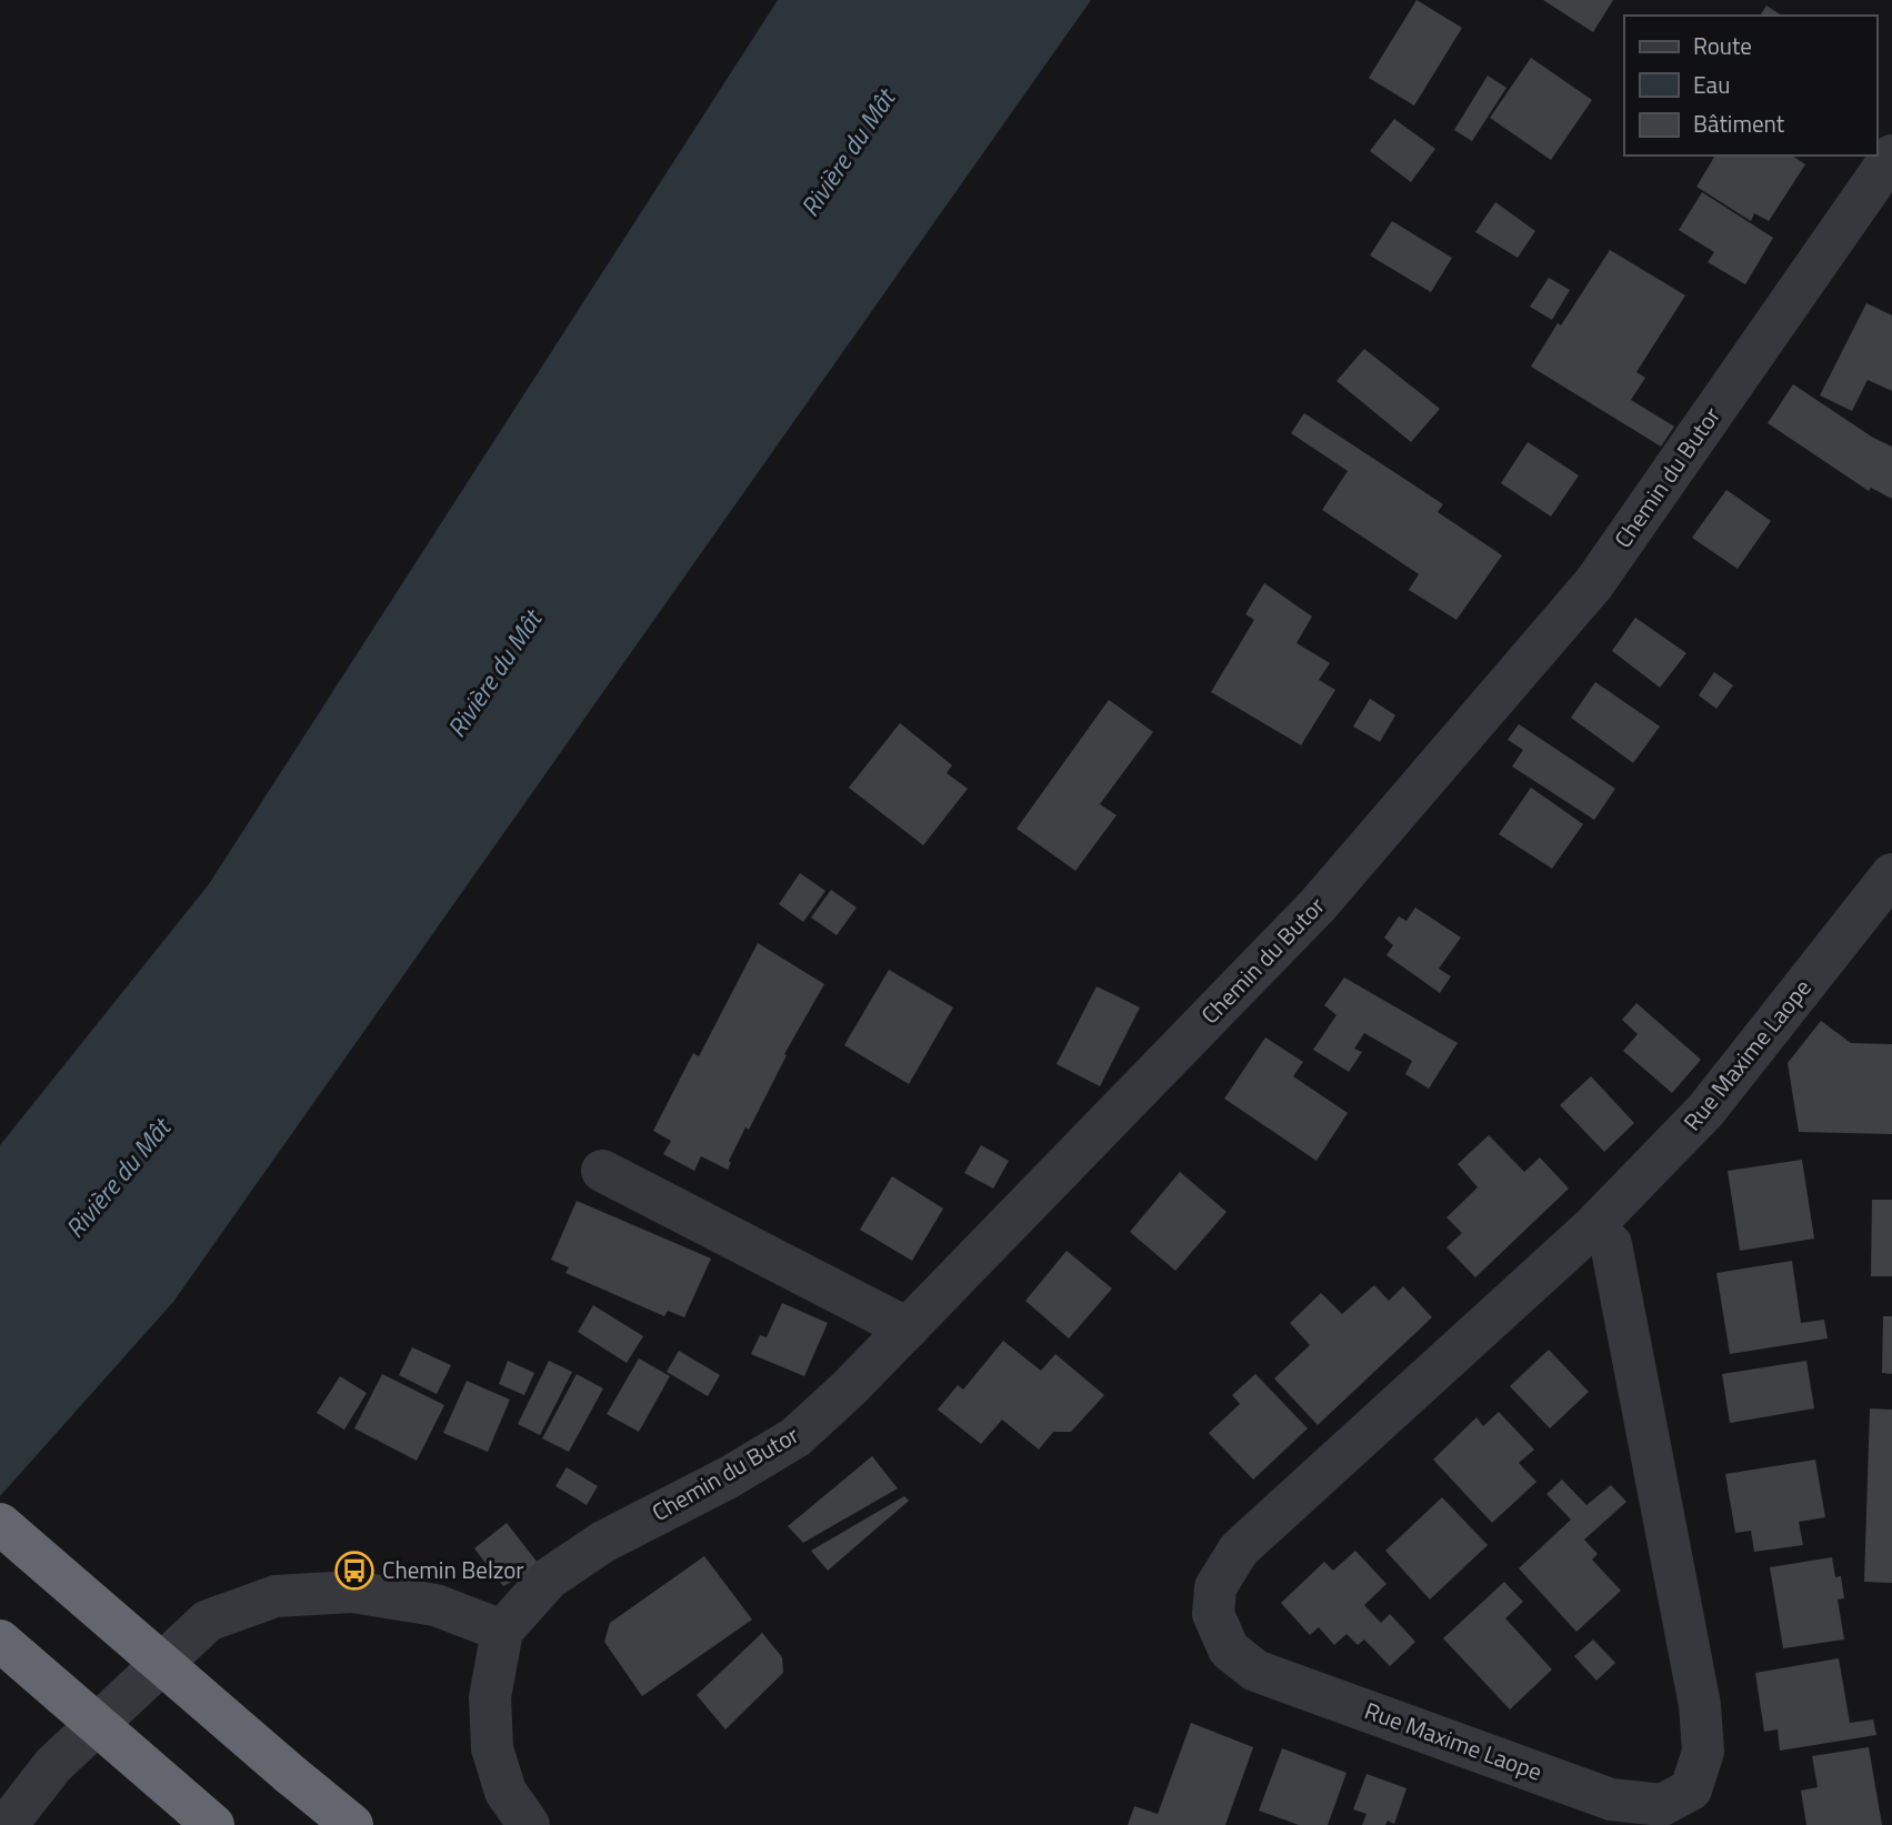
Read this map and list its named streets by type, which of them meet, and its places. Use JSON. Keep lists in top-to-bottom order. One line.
{"streets":{"street":["Chemin du Butor","Rue Maxime Laope"]},"water":["Rivière du Mât"],"places":{"bus stop":["Chemin Belzor"]},"legend":["Route","Eau","Bâtiment"]}
